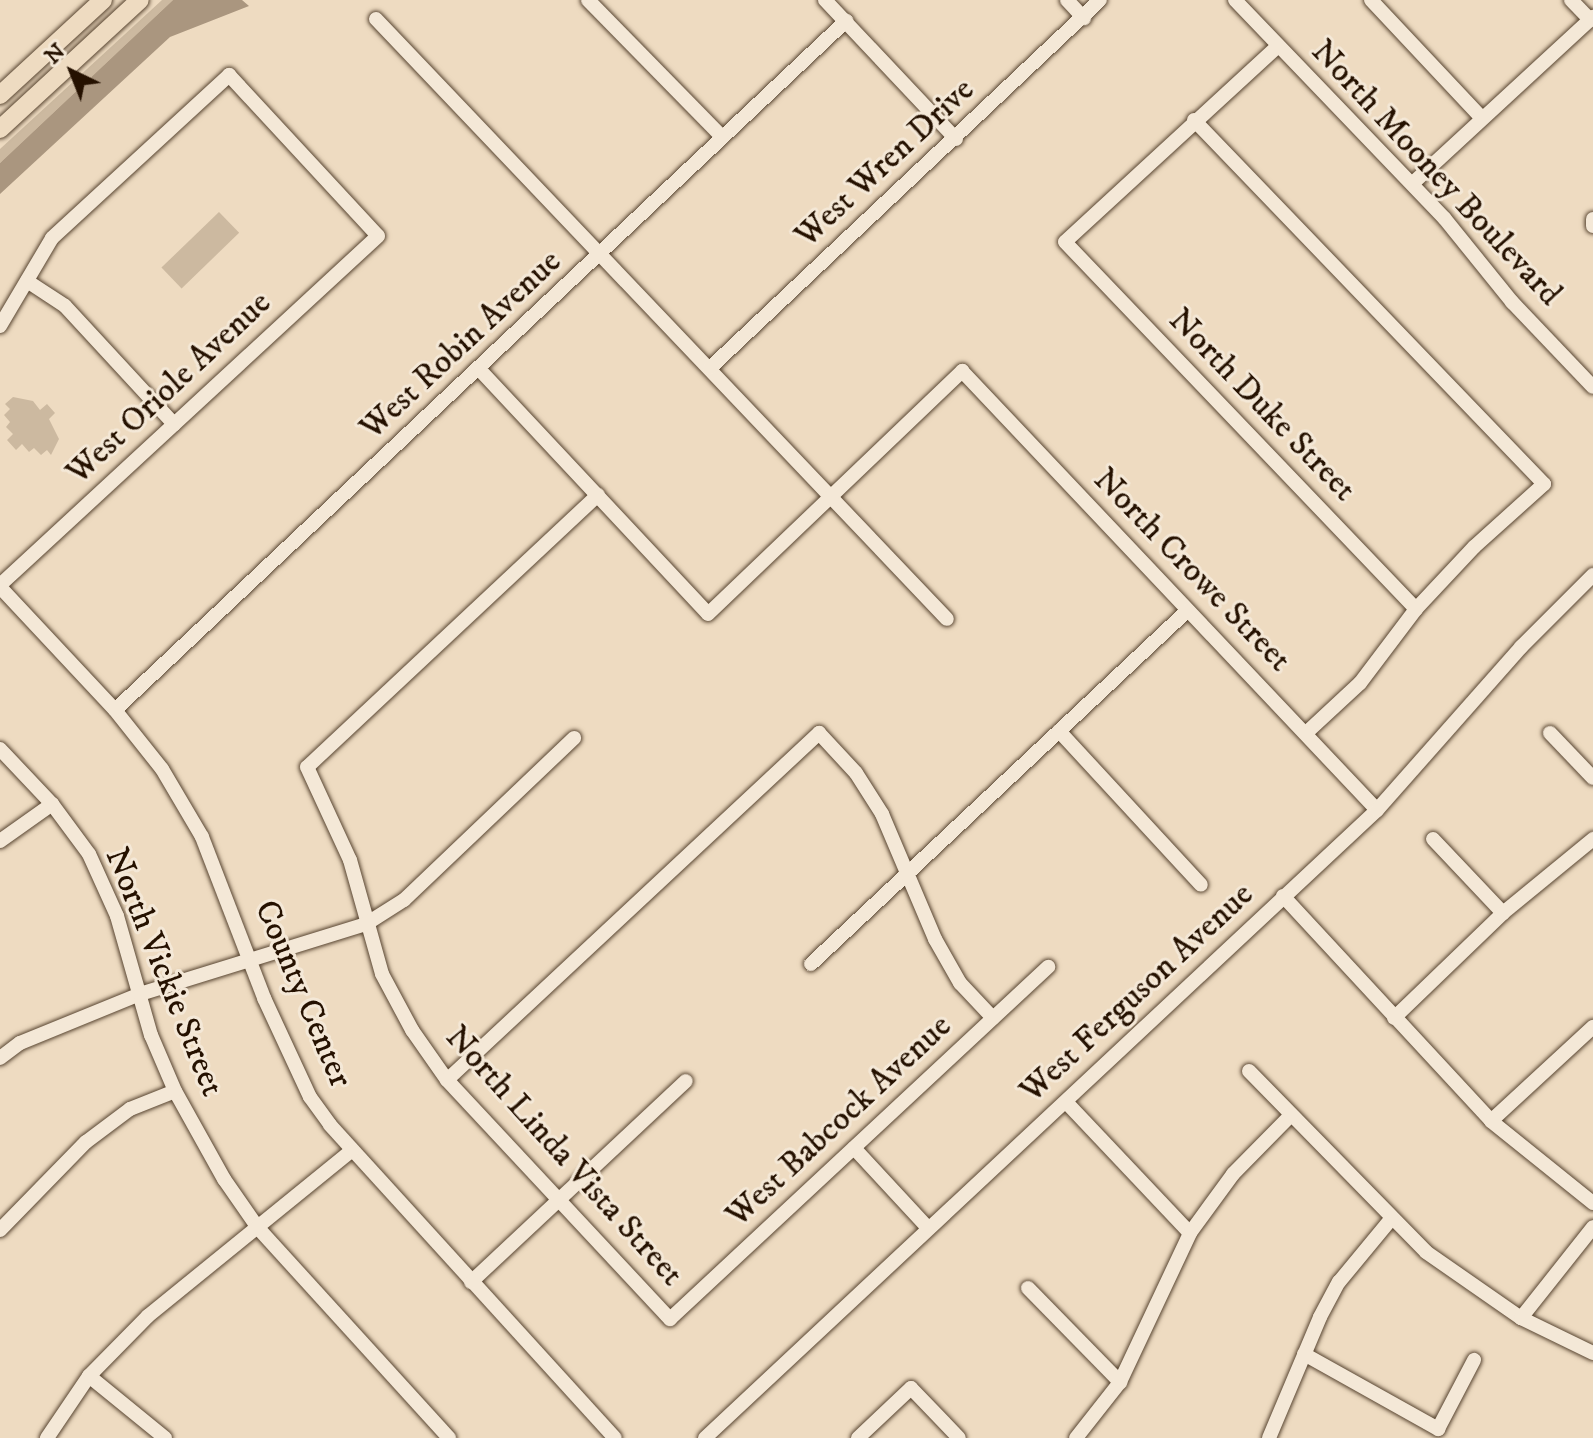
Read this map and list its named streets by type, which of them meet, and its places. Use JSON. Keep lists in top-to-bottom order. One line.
{"streets":{"street":["West Wren Drive","North Mooney Boulevard","West Robin Avenue","West Oriole Avenue","North Duke Street","North Crowe Street","North Vickie Street","West Ferguson Avenue","County Center","West Babcock Avenue","North Linda Vista Street"]},"crossings":[["West Robin Avenue","County Center"],["West Oriole Avenue","County Center"],["North Crowe Street","West Ferguson Avenue"],["West Babcock Avenue","North Linda Vista Street"]],"north":"top left"}
